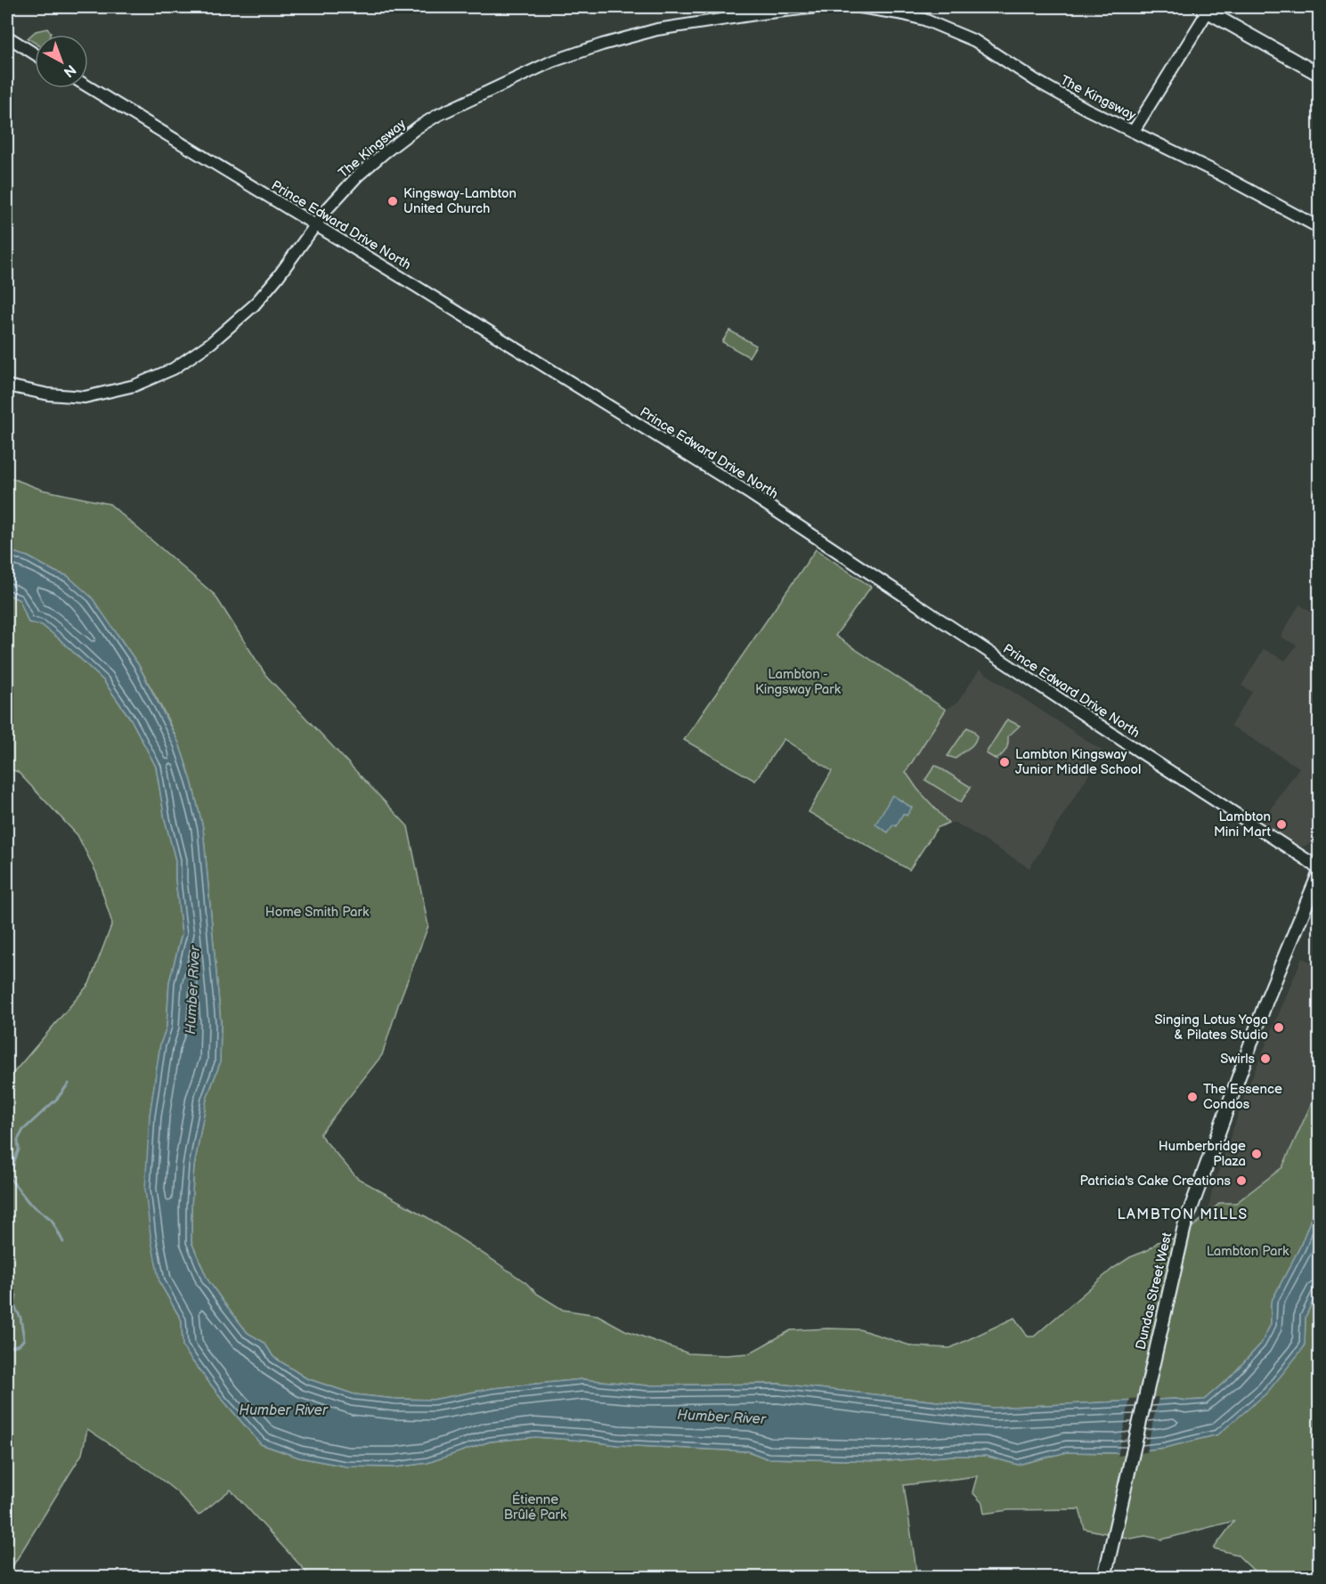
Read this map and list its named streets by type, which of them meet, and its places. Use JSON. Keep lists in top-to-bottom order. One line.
{"streets":{"main road":["Dundas Street West"],"street":["The Kingsway","Prince Edward Drive North"]},"crossings":[["The Kingsway","Prince Edward Drive North"],["Prince Edward Drive North","Dundas Street West"]],"districts":["LAMBTON MILLS"],"water":["Humber River"],"parks":["Lambton - Kingsway Park","Home Smith Park","Lambton Park","Étienne Brûlé Park"],"places":["Kingsway-Lambton United Church","Lambton Kingsway Junior Middle School","Lambton Mini Mart","Singing Lotus Yoga & Pilates Studio","Swirls","The Essence Condos","Humberbridge Plaza","Patricia's Cake Creations"],"north":"bottom right"}
